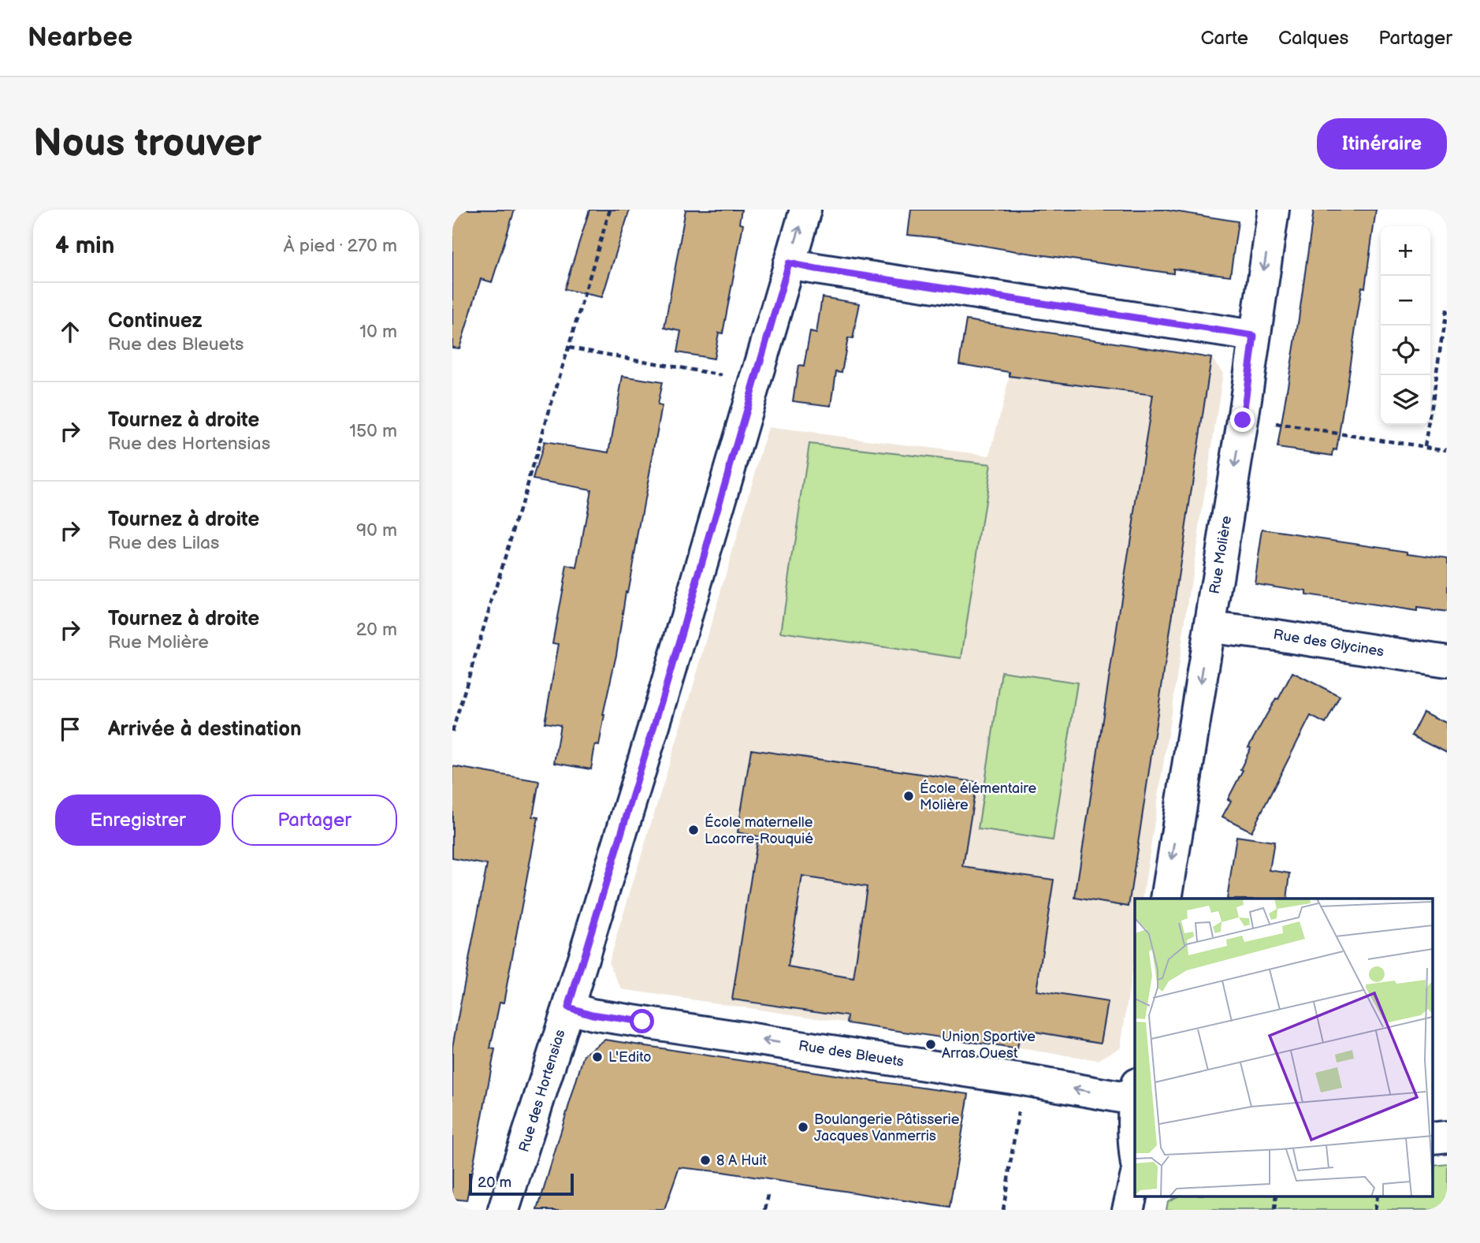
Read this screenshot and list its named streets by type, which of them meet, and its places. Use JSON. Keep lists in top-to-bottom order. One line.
{"streets":{"street":["Rue Molière","Rue des Glycines","Rue des Bleuets","Rue des Hortensias"]},"crossings":[["Rue Molière","Rue des Glycines"],["Rue des Bleuets","Rue des Hortensias"]],"one_way":["Rue Molière","Rue des Bleuets"],"places":["École élémentaire Molière","École maternelle Lacorre-Rouquié","Union Sportive Arras Ouest","L'Edito","Boulangerie Pâtisserie Jacques Vanmerris","8 A Huit"],"scale_bar":"20 m","page":{"header":"Nearbee","nav":["Carte","Calques","Partager"],"buttons":["Itinéraire",["Enregistrer","Partager"]],"title":"Nous trouver","heading":["4 min","À pied · 270 m"],"map_buttons":["+","−"],"list":[["Continuez","Rue des Bleuets","10 m"],["Tournez à droite","Rue des Hortensias","150 m"],["Tournez à droite","Rue des Lilas","90 m"],["Tournez à droite","Rue Molière","20 m"],"Arrivée à destination"],"scale":"20 m"}}
